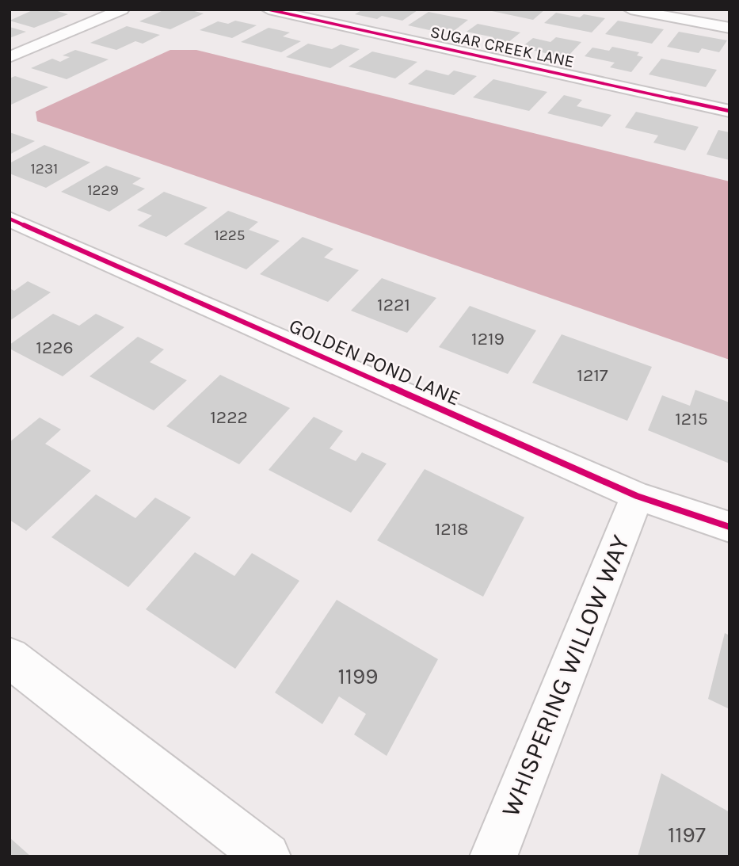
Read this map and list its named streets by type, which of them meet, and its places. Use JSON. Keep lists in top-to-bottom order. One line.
{"streets":{"street":["SUGAR CREEK LANE","GOLDEN POND LANE","WHISPERING WILLOW WAY"]},"crossings":[["GOLDEN POND LANE","WHISPERING WILLOW WAY"]],"house_numbers":["1231","1229","1225","1221","1219","1226","1217","1222","1215","1218","1199","1197"]}
